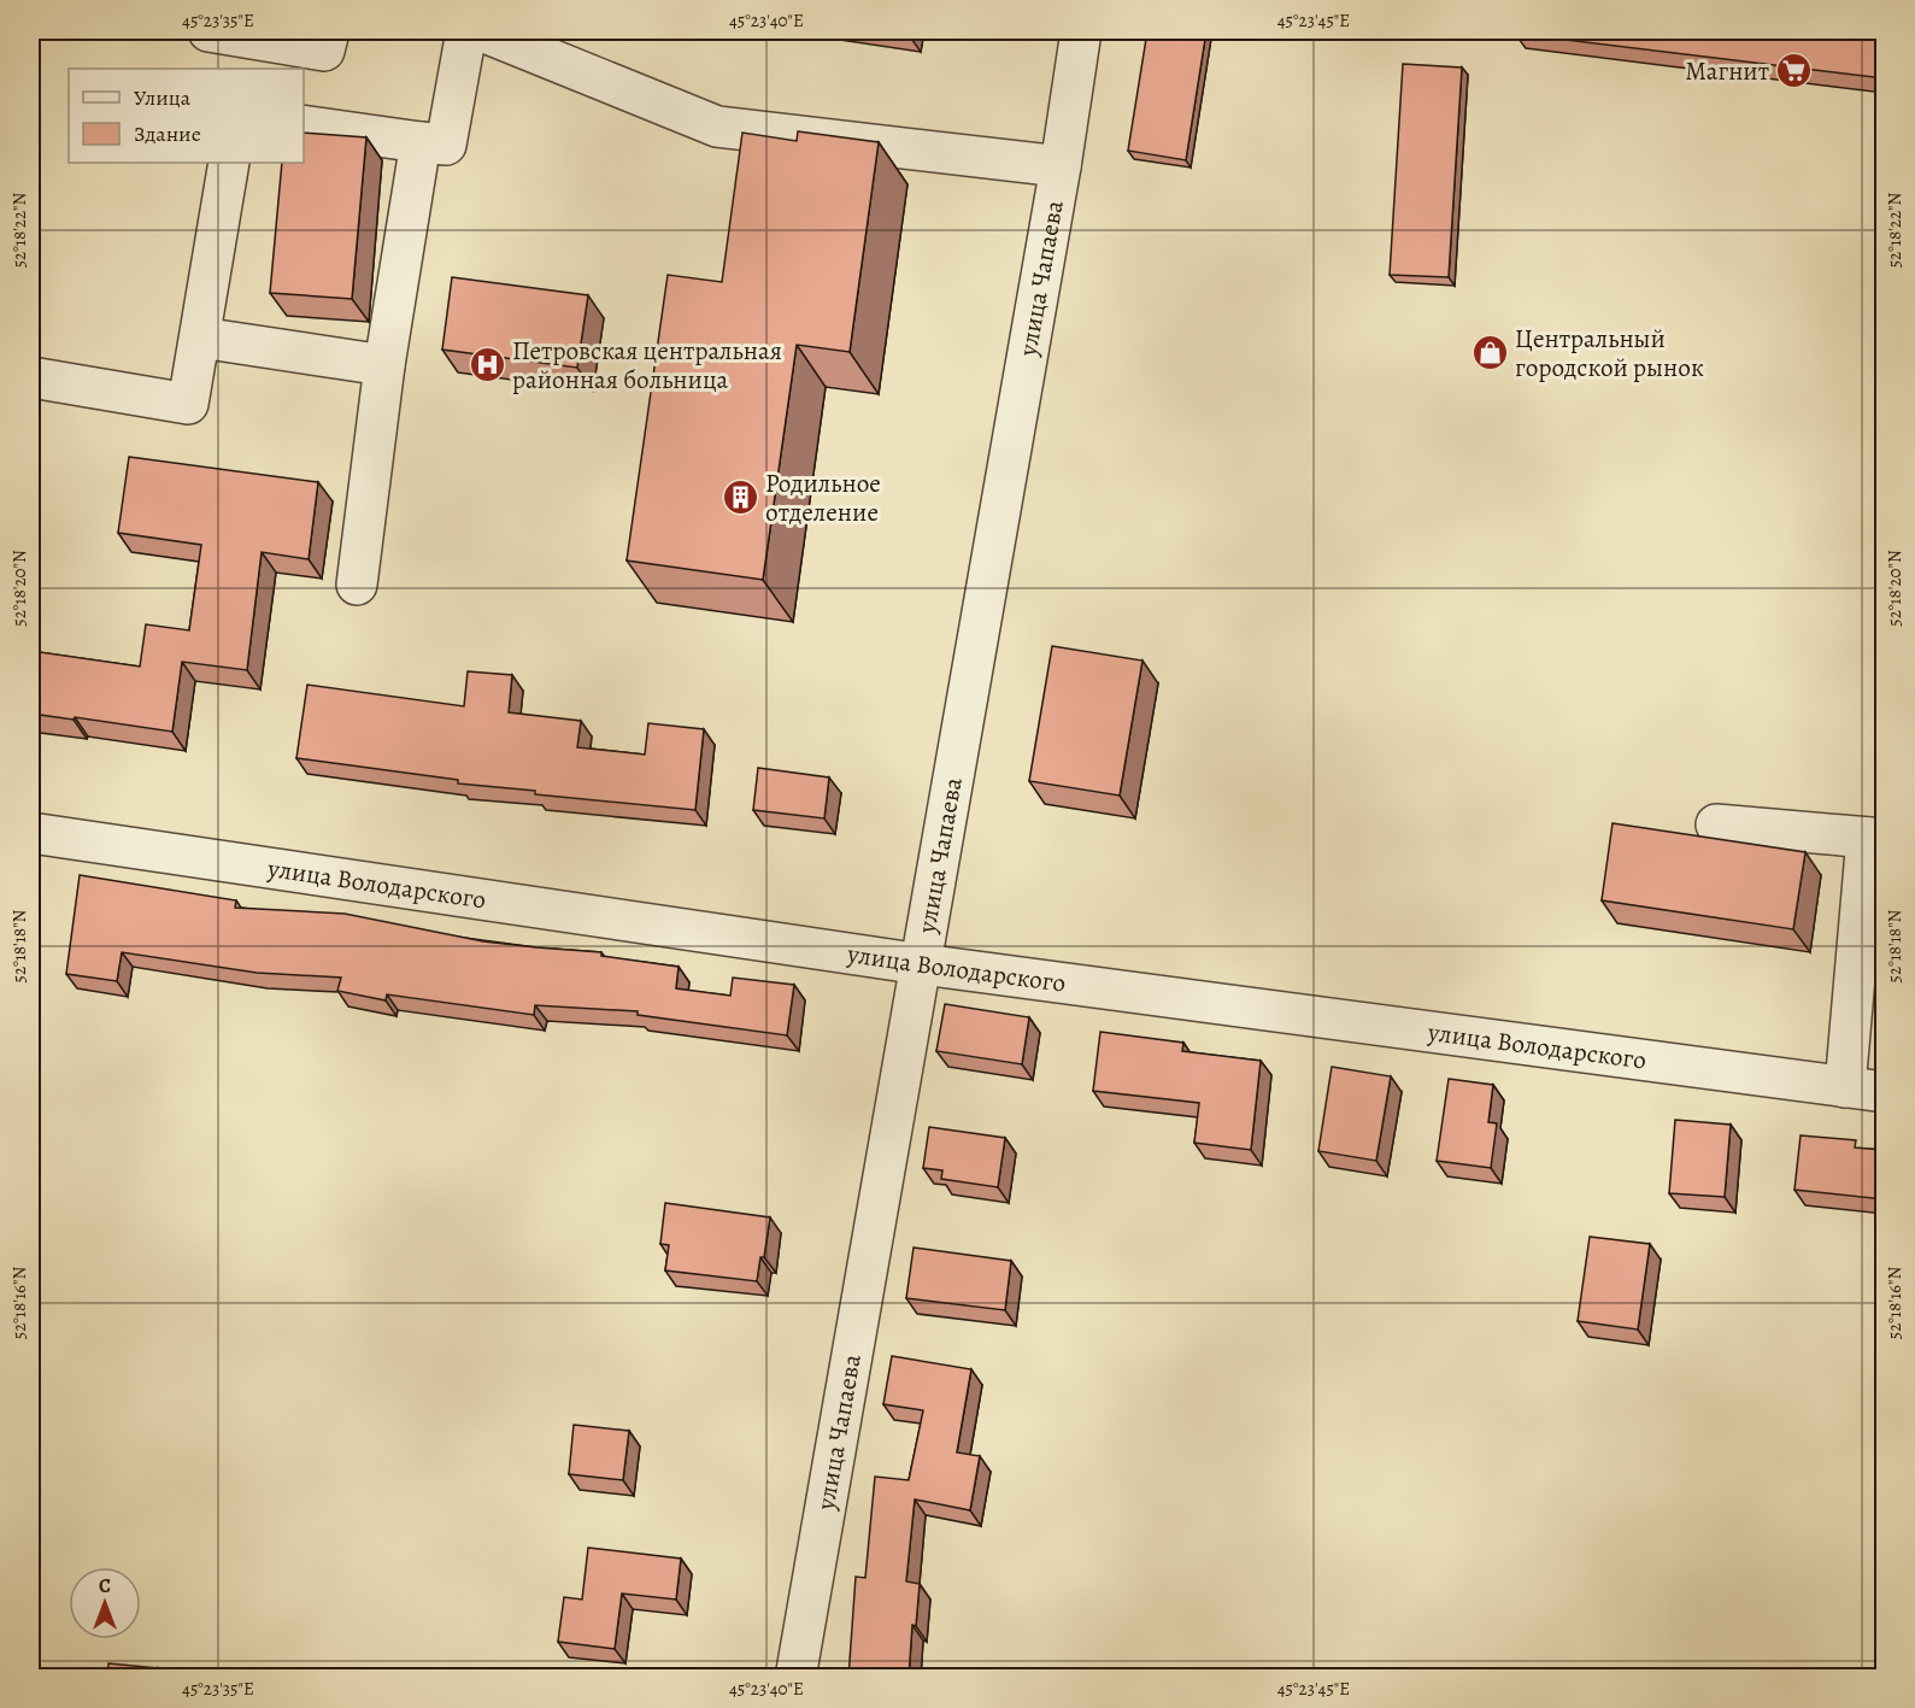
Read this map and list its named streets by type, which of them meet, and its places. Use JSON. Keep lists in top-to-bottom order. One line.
{"streets":{"street":["улица Чапаева","улица Володарского"]},"crossings":[["улица Чапаева","улица Володарского"]],"places":{"supermarket":["Магнит"],"shop":["Центральный городской рынок"],"hospital":["Петровская центральная районная больница"],"building":["Родильное отделение"]},"legend":["Улица","Здание"],"north":"top","coordinates":["45°23'35\"E","45°23'40\"E","45°23'45\"E","52°18'22\"N","52°18'20\"N","52°18'18\"N","52°18'16\"N"]}
